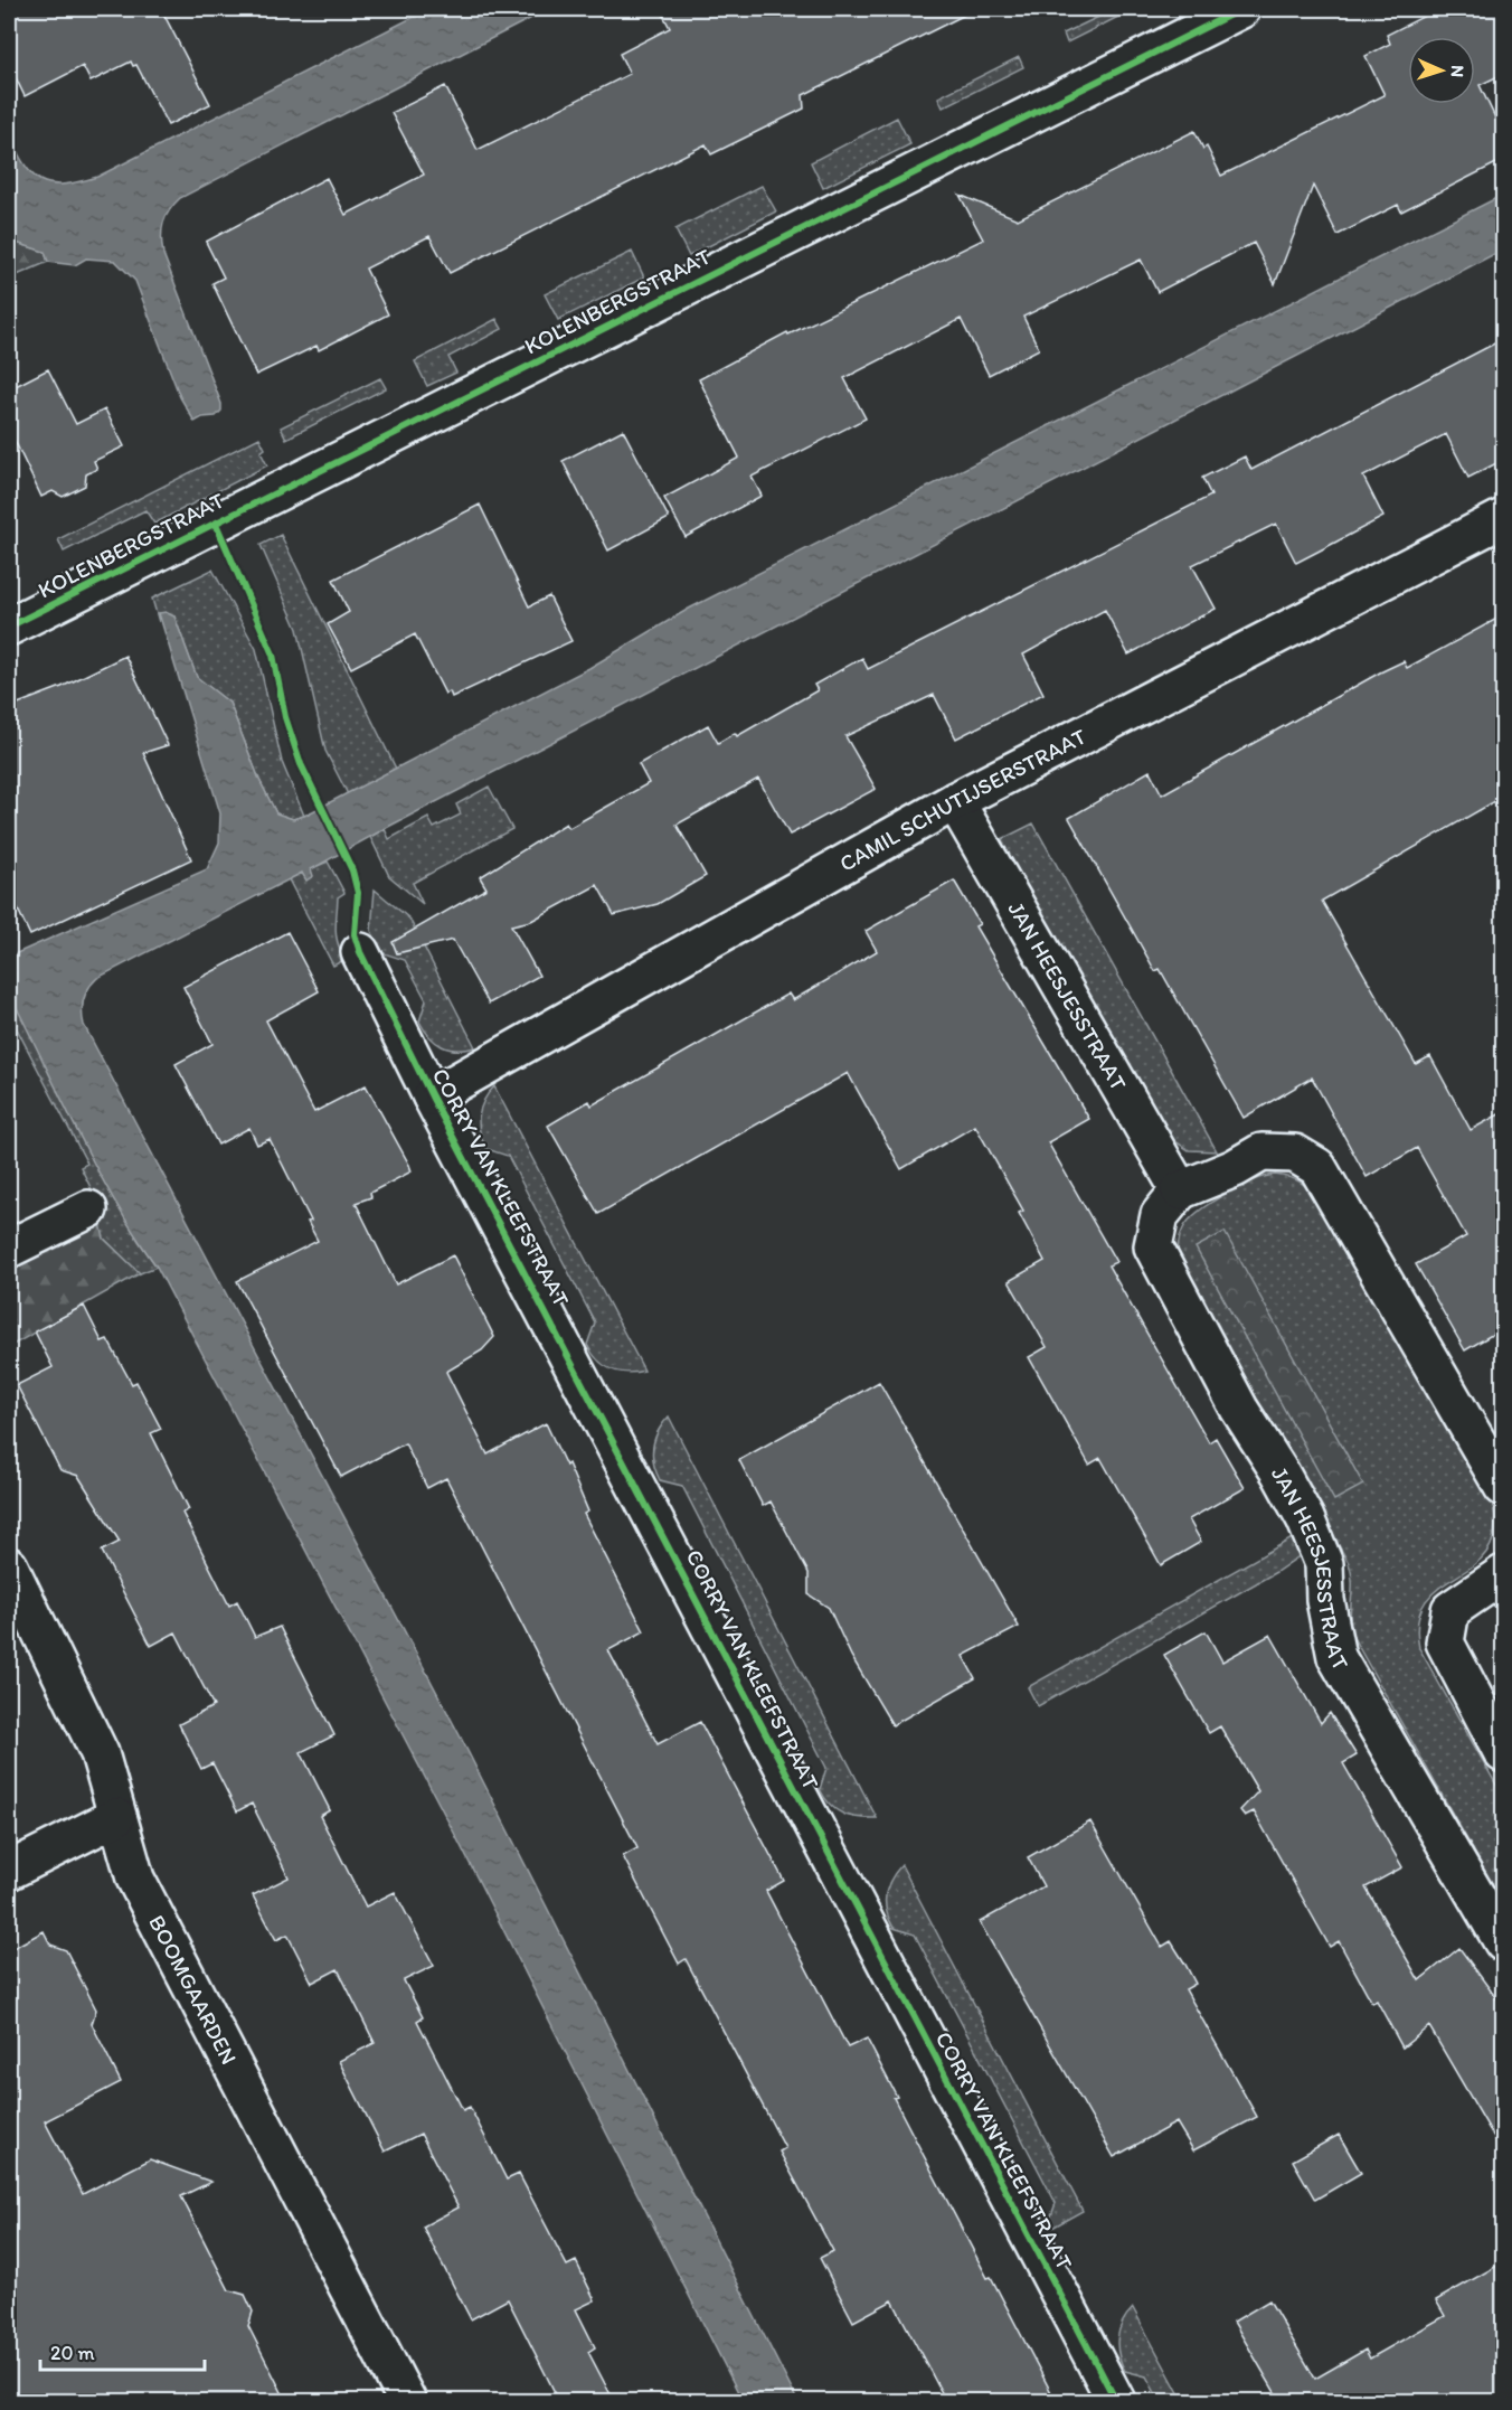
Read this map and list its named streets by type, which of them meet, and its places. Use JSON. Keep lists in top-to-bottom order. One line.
{"streets":{"street":["KOLENBERGSTRAAT","CAMIL SCHUTIJSERSTRAAT","JAN HEESJESSTRAAT","CORRY VAN KLEEFSTRAAT","BOOMGAARDEN"]},"crossings":[["CAMIL SCHUTIJSERSTRAAT","JAN HEESJESSTRAAT"],["CAMIL SCHUTIJSERSTRAAT","CORRY VAN KLEEFSTRAAT"]],"scale_bar":"20 m","north":"right"}
